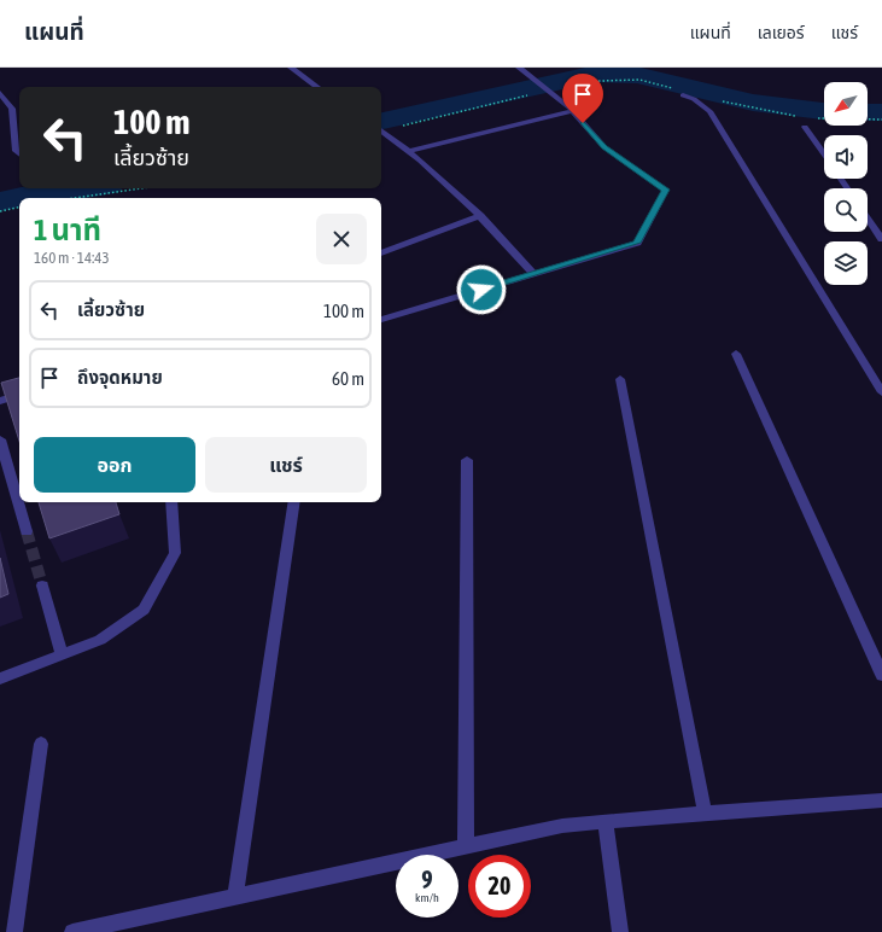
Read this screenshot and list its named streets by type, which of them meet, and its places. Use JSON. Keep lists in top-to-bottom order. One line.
{"north":"bottom left","page":{"header":"แผนที่","nav":["แผนที่","เลเยอร์","แชร์"],"turn":["100 m","เลี้ยวซ้าย"],"heading":["1 นาที","160 m · 14:43"],"list":[{"name":"เลี้ยวซ้าย","value":"100 m"},{"name":"ถึงจุดหมาย","value":"60 m"}],"buttons":["ออก","แชร์"],"speed":"9 km/h","limit":"20"}}
